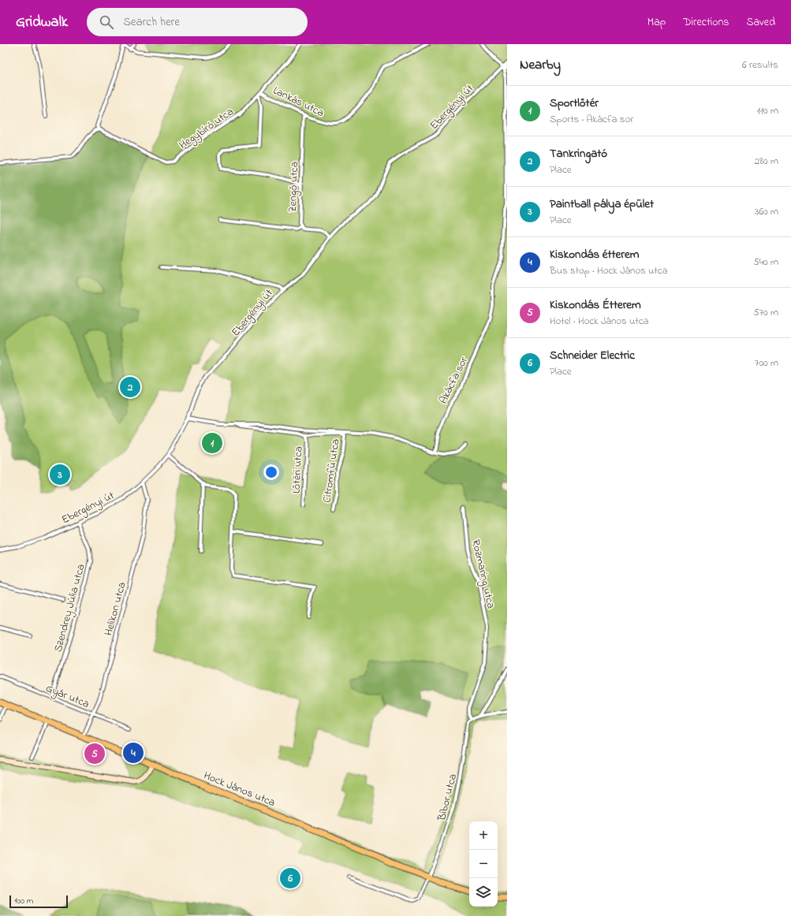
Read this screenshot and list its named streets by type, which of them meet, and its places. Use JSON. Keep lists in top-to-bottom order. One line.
{"streets":{"main road":["Hock János utca"],"street":["Lankás utca","Ebergényi út","Hegybíró utca","Zengő utca","Akácfa sor","Lőtéri utca","Citromfű utca","Rozmaring utca","Szendrey Júlia utca","Helikon utca","Gyár utca","Bíbor utca"]},"crossings":[["Lankás utca","Hegybíró utca"],["Lankás utca","Zengő utca"],["Ebergényi út","Zengő utca"],["Ebergényi út","Akácfa sor"],["Ebergényi út","Szendrey Júlia utca"],["Ebergényi út","Helikon utca"],["Lőtéri utca","Citromfű utca"],["Rozmaring utca","Bíbor utca"],["Szendrey Júlia utca","Gyár utca"],["Helikon utca","Gyár utca"],["Helikon utca","Hock János utca"],["Hock János utca","Bíbor utca"]],"scale_bar":"100 m","page":{"header":"Gridwalk","search":"Search here","nav":["Map","Directions","Saved"],"heading":["Nearby","6 results"],"list":[{"mark":"1","name":"Sportlőtér","note":"Sports · Akácfa sor","value":"110 m"},{"mark":"2","name":"Tankringató","note":"Place","value":"280 m"},{"mark":"3","name":"Paintball pálya épület","note":"Place","value":"360 m"},{"mark":"4","name":"Kiskondás étterem","note":"Bus stop · Hock János utca","value":"540 m"},{"mark":"5","name":"Kiskondás Étterem","note":"Hotel · Hock János utca","value":"570 m"},{"mark":"6","name":"Schneider Electric","note":"Place","value":"700 m"}],"pins":["2","1","3","4","5","6"],"map_buttons":["+","−"],"scale":"100 m"}}
